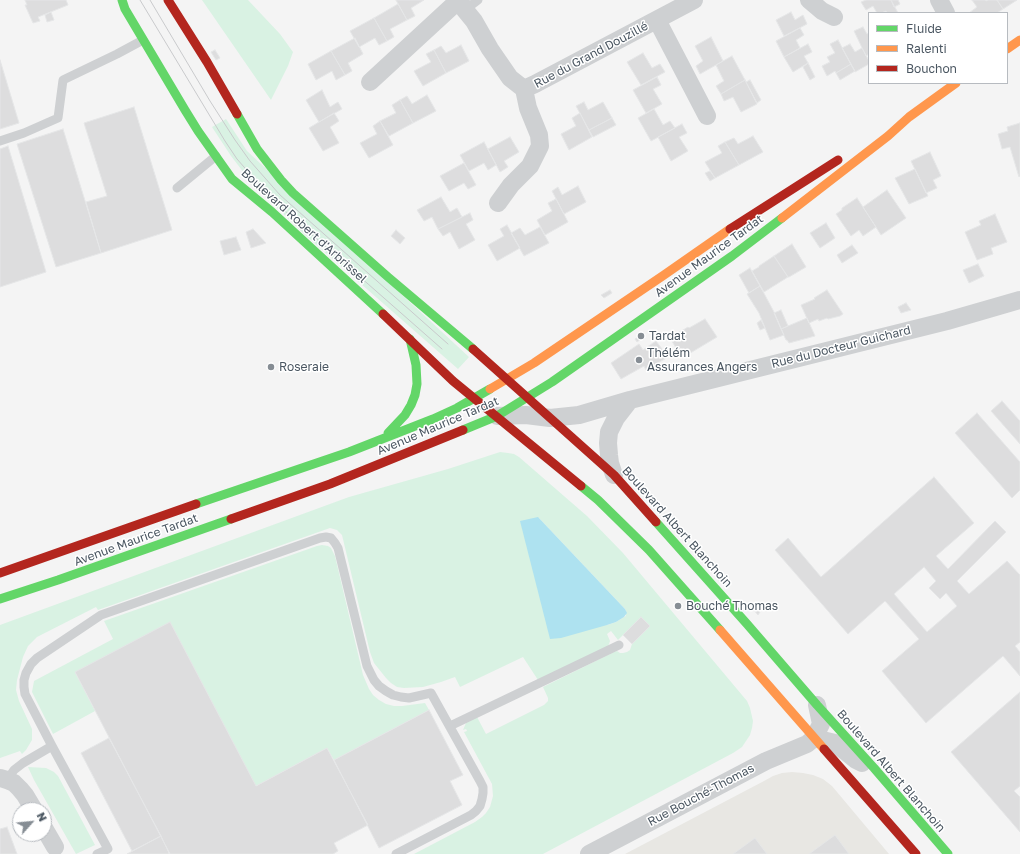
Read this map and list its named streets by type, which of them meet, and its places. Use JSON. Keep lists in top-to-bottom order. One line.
{"streets":{"street":["Rue du Grand Douzillé","Boulevard Robert d'Arbrissel","Avenue Maurice Tardat","Rue du Docteur Guichard","Boulevard Albert Blanchoin","Rue Bouché-Thomas"]},"crossings":[["Boulevard Robert d'Arbrissel","Avenue Maurice Tardat"],["Boulevard Robert d'Arbrissel","Rue du Docteur Guichard"],["Boulevard Robert d'Arbrissel","Boulevard Albert Blanchoin"],["Avenue Maurice Tardat","Rue du Docteur Guichard"],["Avenue Maurice Tardat","Boulevard Albert Blanchoin"],["Rue du Docteur Guichard","Boulevard Albert Blanchoin"]],"places":["Tardat","Thélém Assurances Angers","Roseraie","Bouché Thomas"],"legend":["Fluide","Ralenti","Bouchon"],"north":"top right"}
